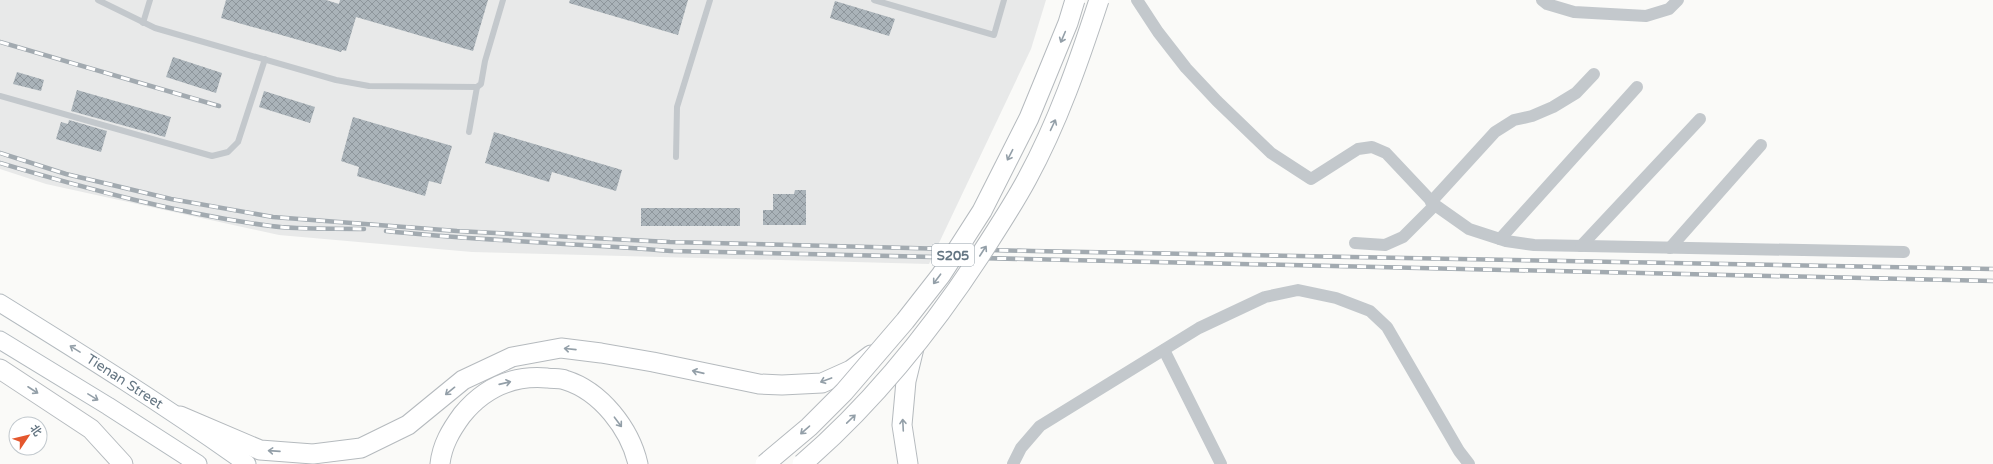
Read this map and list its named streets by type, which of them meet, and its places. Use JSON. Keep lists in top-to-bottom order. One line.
{"streets":{"main road":["S205","Tienan Street"]},"north":"top right"}
